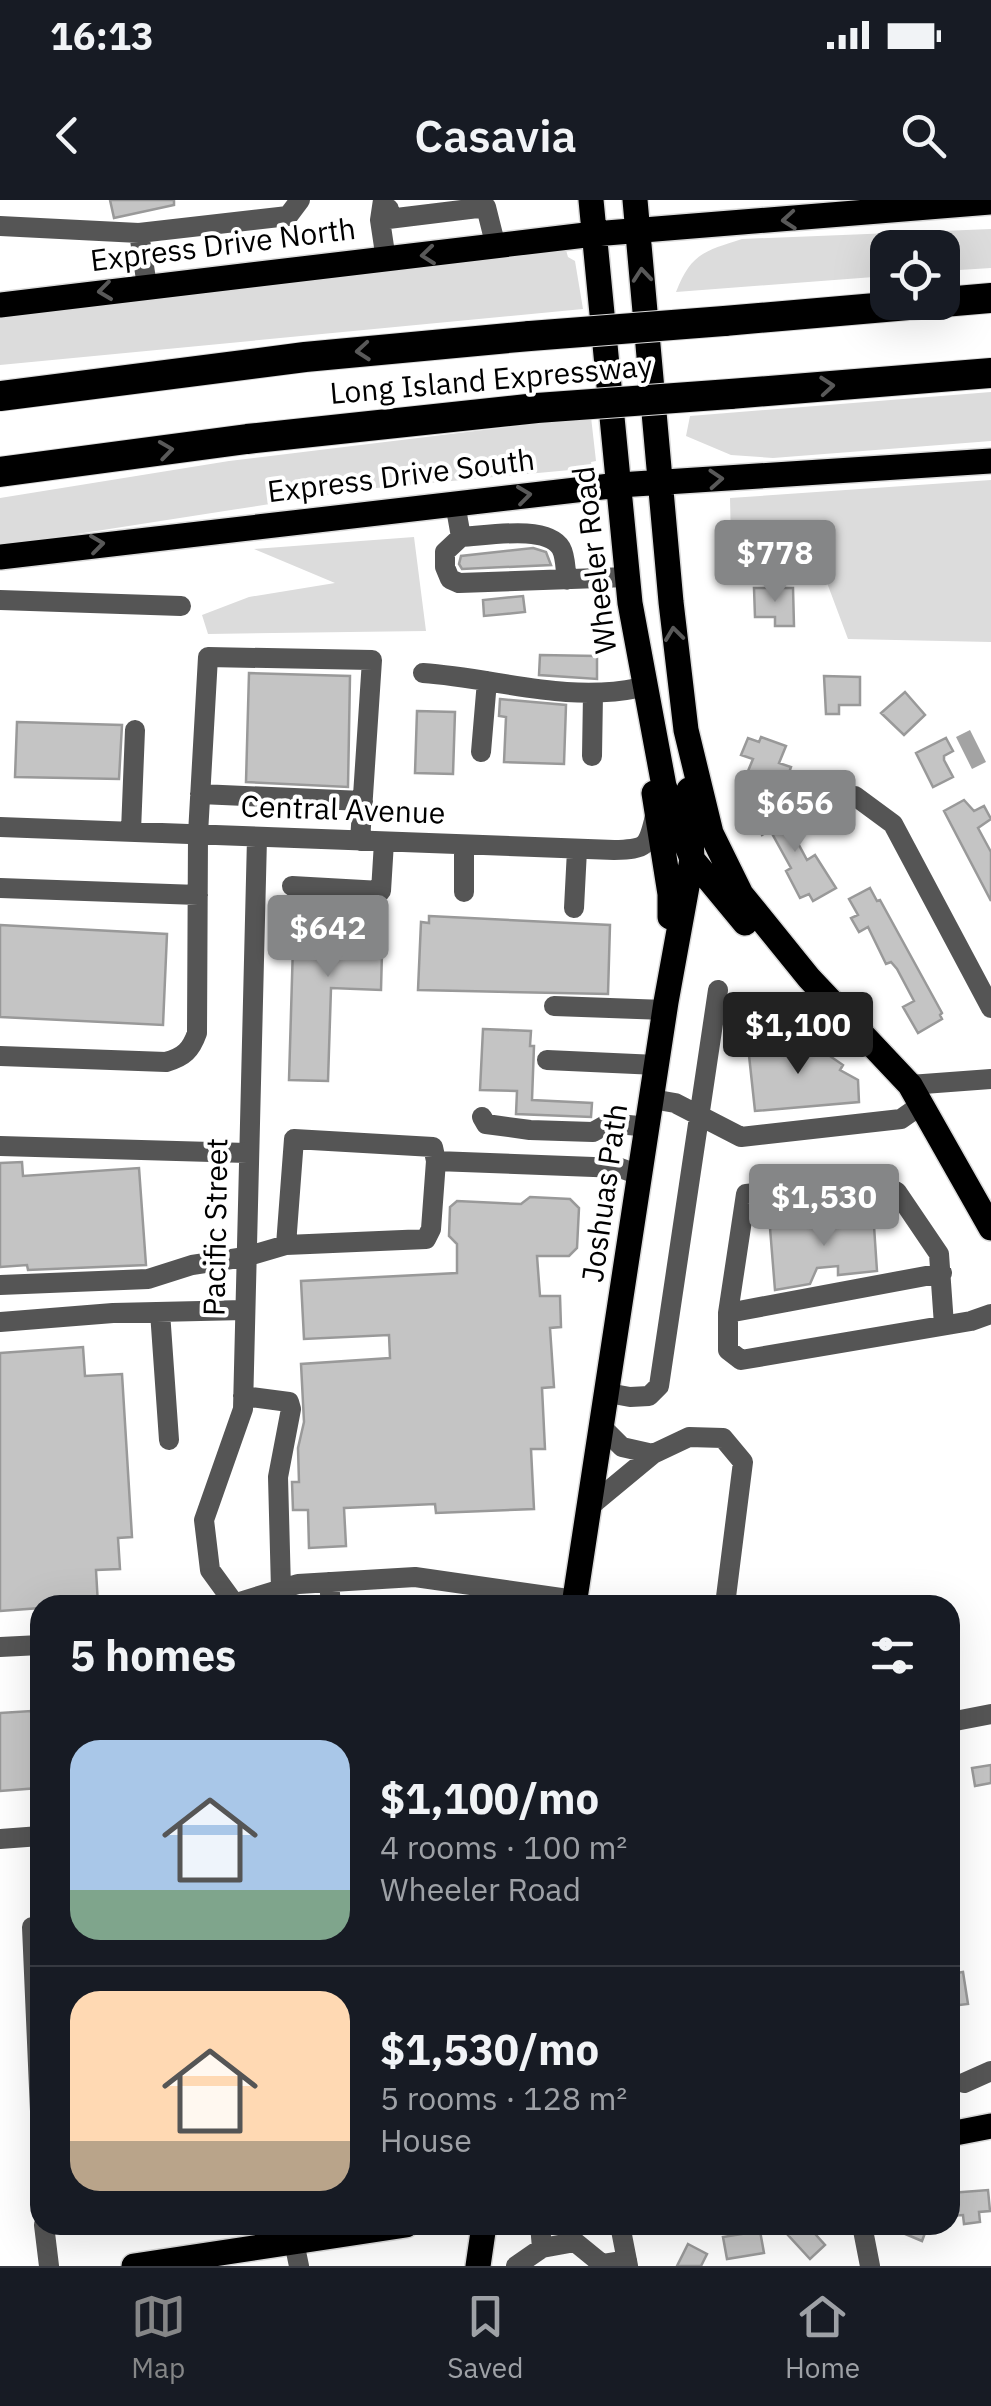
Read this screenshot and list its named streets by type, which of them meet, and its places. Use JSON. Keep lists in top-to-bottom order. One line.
{"streets":{"highway":["Long Island Expressway"],"main road":["Express Drive North","Express Drive South","Wheeler Road","Joshuas Path"],"street":["Central Avenue","Pacific Street"]},"crossings":[["Express Drive North","Wheeler Road"],["Express Drive South","Wheeler Road"],["Wheeler Road","Joshuas Path"],["Central Avenue","Joshuas Path"],["Central Avenue","Pacific Street"]],"one_way":["Express Drive North","Express Drive South"],"page":{"status":"16:13","header":"Casavia","price":["$778","$656","$642","$1,100","$1,530"],"heading":"5 homes","list":[{"name":"$1,100/mo","note":"4 rooms · 100 m² · Wheeler Road"},{"name":"$1,530/mo","note":"5 rooms · 128 m² · House"}],"tabs":["Map","Saved","Home"]}}
